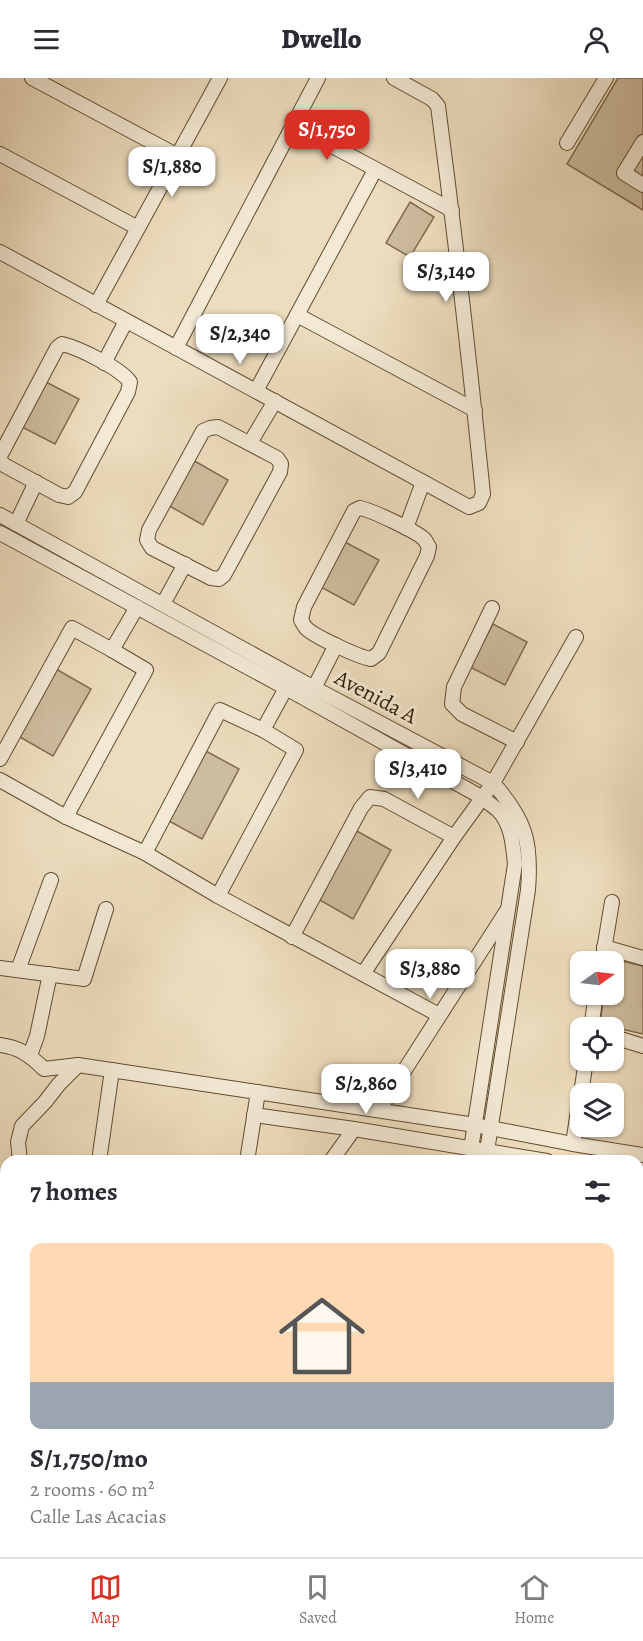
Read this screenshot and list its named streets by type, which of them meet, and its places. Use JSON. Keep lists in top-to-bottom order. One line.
{"streets":{"street":["Avenida A"]},"north":"right","page":{"header":"Dwello","price":["S/1,750","S/1,880","S/3,140","S/2,340","S/3,410","S/3,880","S/2,860"],"heading":"7 homes","list":[{"name":"S/1,750/mo","note":"2 rooms · 60 m² · Calle Las Acacias"}],"tabs":["Map","Saved","Home"]}}
